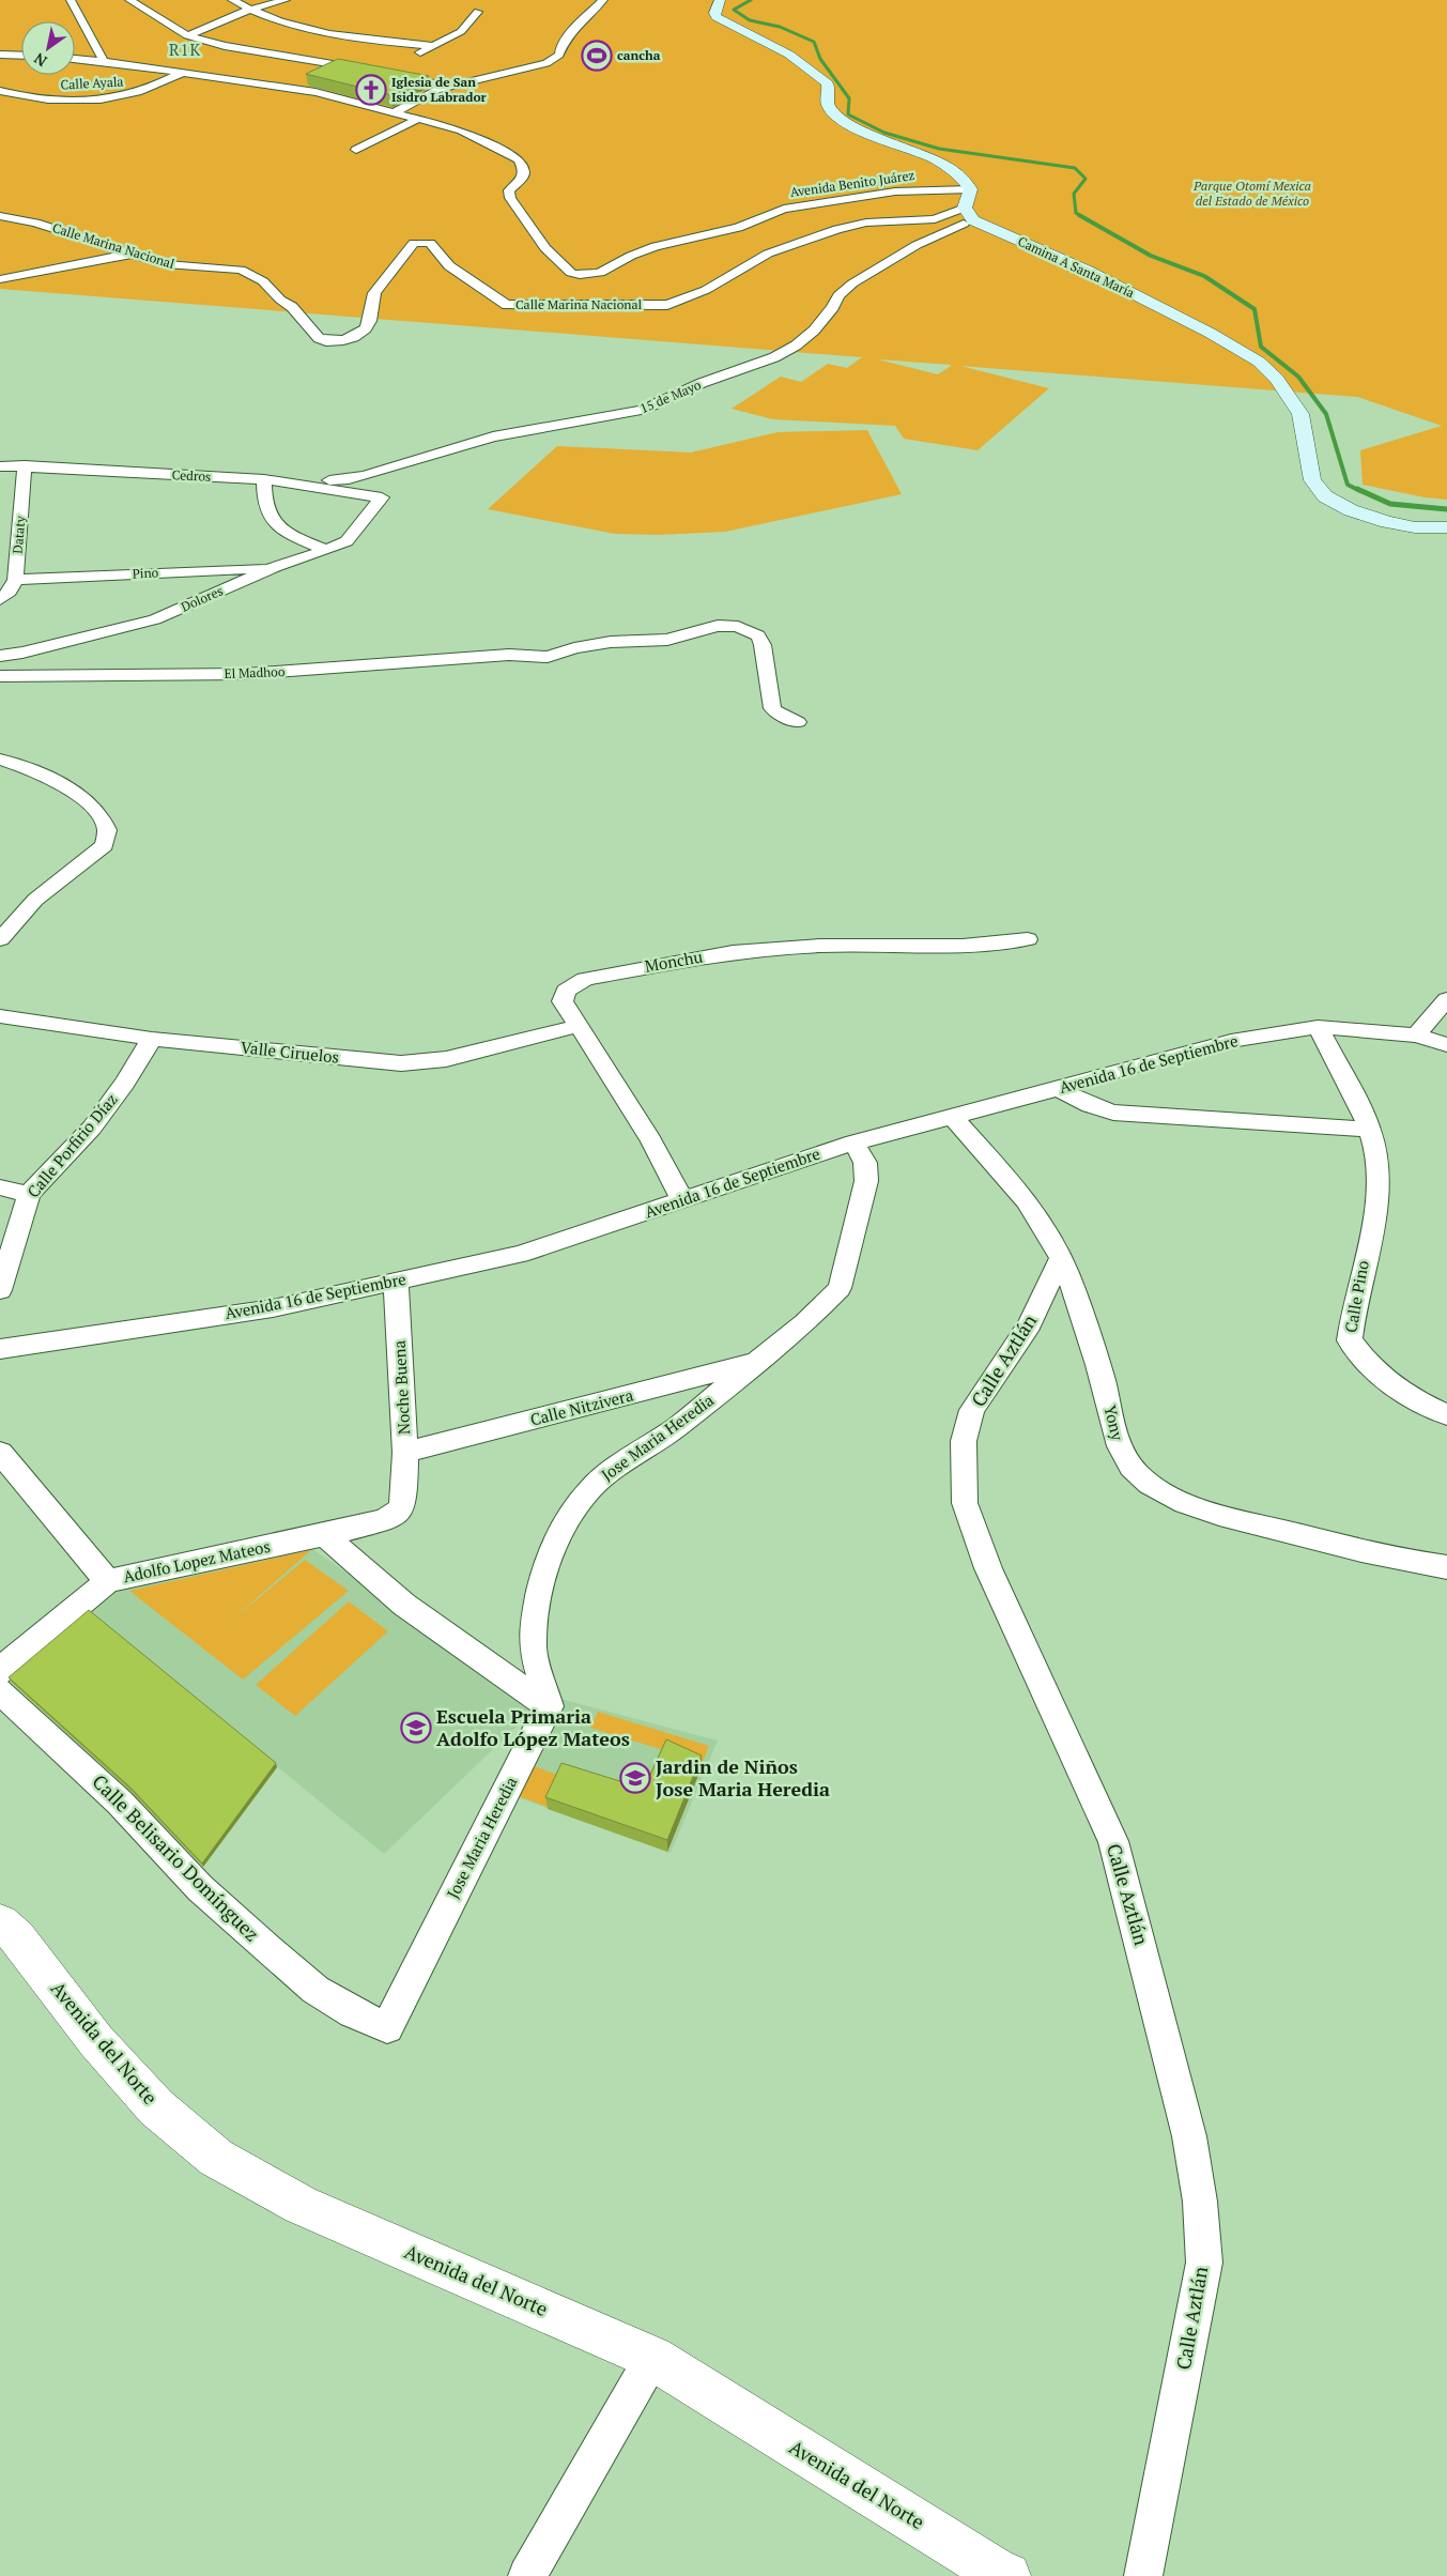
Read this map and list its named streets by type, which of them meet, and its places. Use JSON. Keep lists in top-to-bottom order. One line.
{"streets":{"main road":["Camina A Santa María"],"street":["Calle Ayala","Avenida Benito Juárez","Calle Marina Nacional","15 de Mayo","Cedros","Dataty","Pino","Dolores","El Madhoo","Monchu","Valle Ciruelos","Avenida 16 de Septiembre","Calle Porfirio Díaz","Calle Pino","Calle Aztlán","Noche Buena","Calle Nitzivera","Yony","Jose Maria Heredia","Adolfo Lopez Mateos","Calle Belisario Domínguez","Avenida del Norte"]},"crossings":[["Calle Marina Nacional","Camina A Santa María"],["Calle Marina Nacional","15 de Mayo"],["Camina A Santa María","15 de Mayo"],["15 de Mayo","Cedros"],["Cedros","Dataty"],["Cedros","Dolores"],["Dataty","Pino"],["Pino","Dolores"],["Monchu","Valle Ciruelos"],["Monchu","Avenida 16 de Septiembre"],["Valle Ciruelos","Calle Porfirio Díaz"],["Avenida 16 de Septiembre","Calle Pino"],["Avenida 16 de Septiembre","Noche Buena"],["Avenida 16 de Septiembre","Yony"],["Avenida 16 de Septiembre","Jose Maria Heredia"],["Calle Aztlán","Yony"],["Noche Buena","Calle Nitzivera"],["Noche Buena","Adolfo Lopez Mateos"],["Calle Nitzivera","Jose Maria Heredia"],["Jose Maria Heredia","Calle Belisario Domínguez"]],"districts":["R1K"],"parks":["Parque Otomí Mexica del Estado de México"],"places":{"sports":["cancha"],"church":["Iglesia de San Isidro Labrador"],"school or university":["Escuela Primaria Adolfo López Mateos","Jardin de Niños Jose Maria Heredia"]},"north":"bottom left"}
